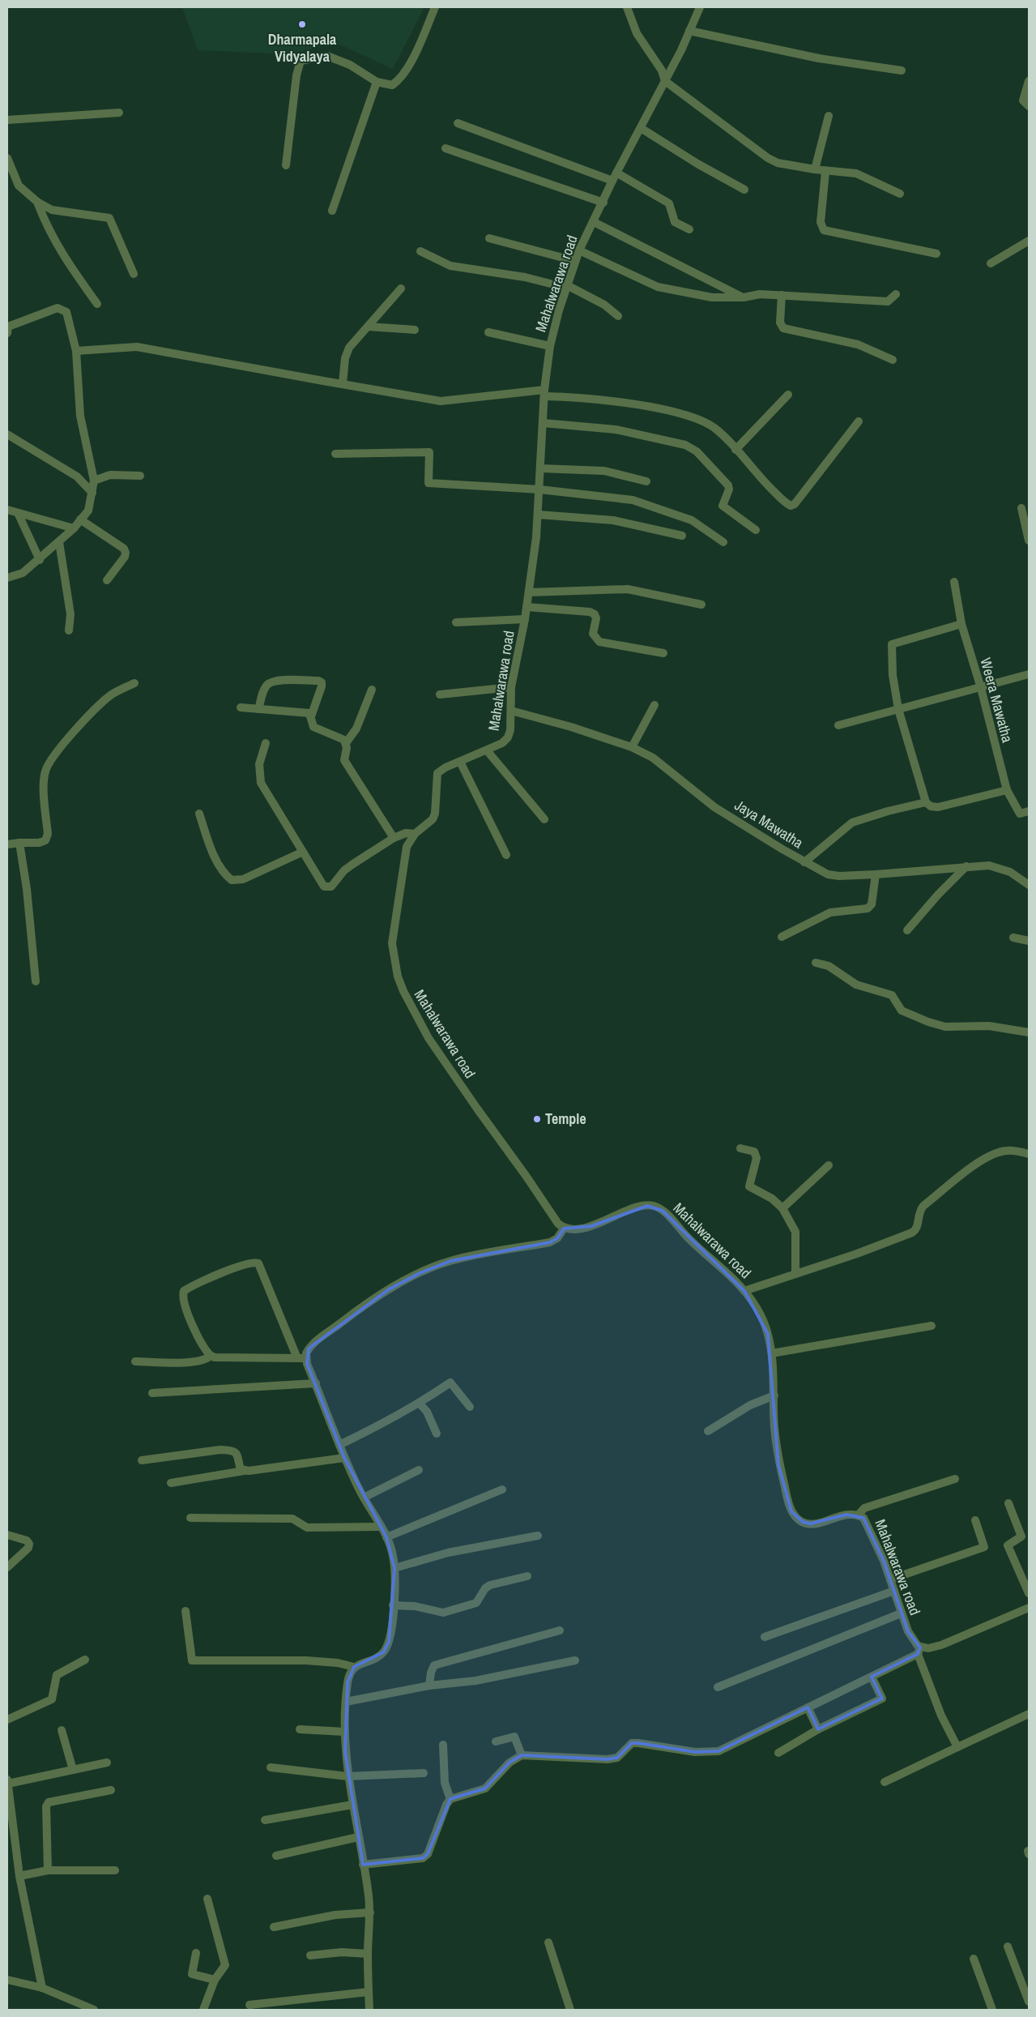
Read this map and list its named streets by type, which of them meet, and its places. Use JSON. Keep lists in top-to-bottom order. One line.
{"streets":{"street":["Mahalwarawa road","Weera Mawatha","Jaya Mawatha"]},"crossings":[["Mahalwarawa road","Jaya Mawatha"]],"places":["Dharmapala Vidyalaya","Temple"]}
